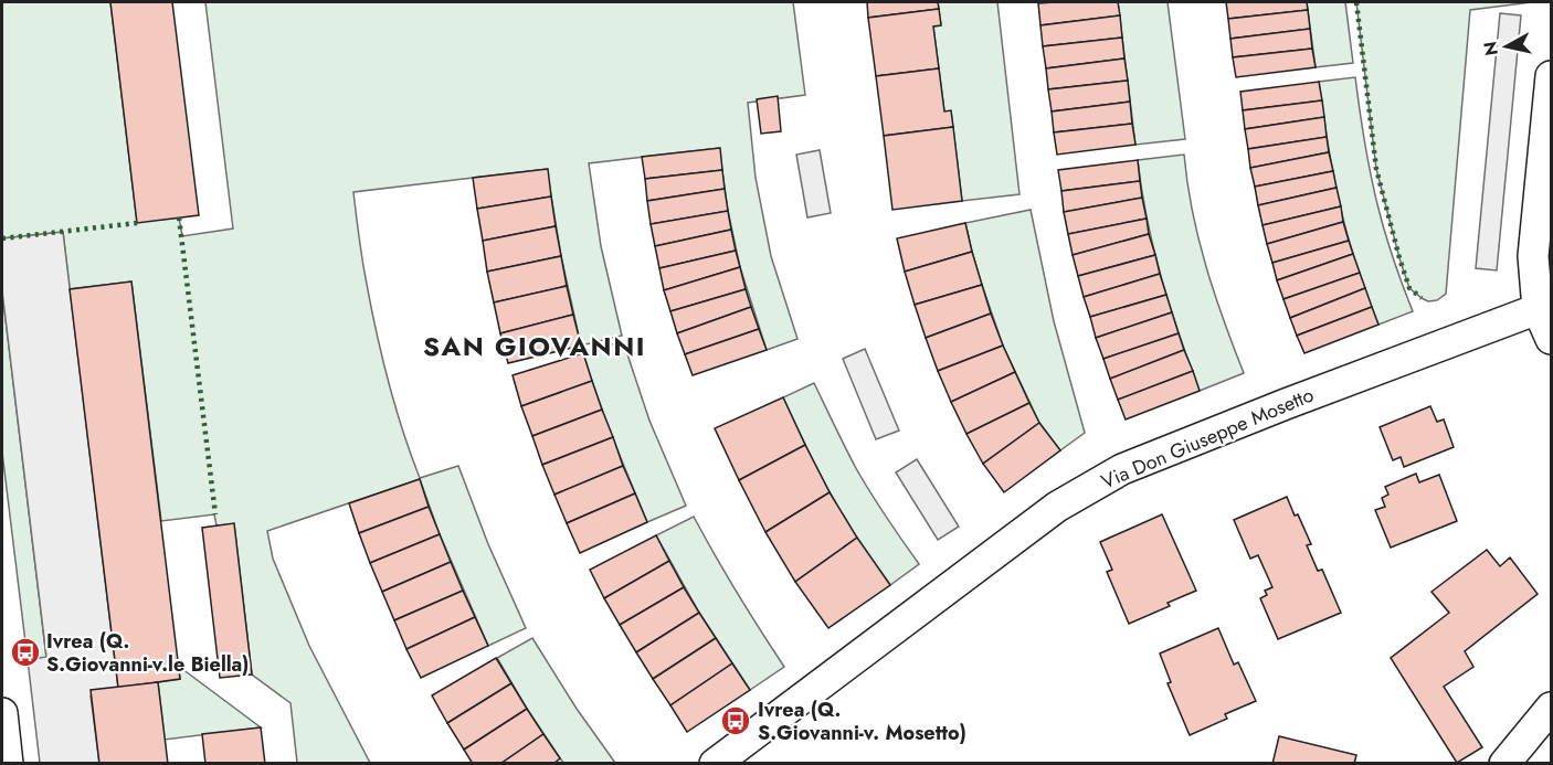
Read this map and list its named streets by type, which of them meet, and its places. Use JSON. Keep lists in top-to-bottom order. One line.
{"streets":{"street":["Via Don Giuseppe Mosetto"]},"districts":["SAN GIOVANNI"],"places":{"bus stop":["Ivrea (Q. S.Giovanni-v.le Biella)","Ivrea (Q. S.Giovanni-v. Mosetto)"]},"north":"left"}
